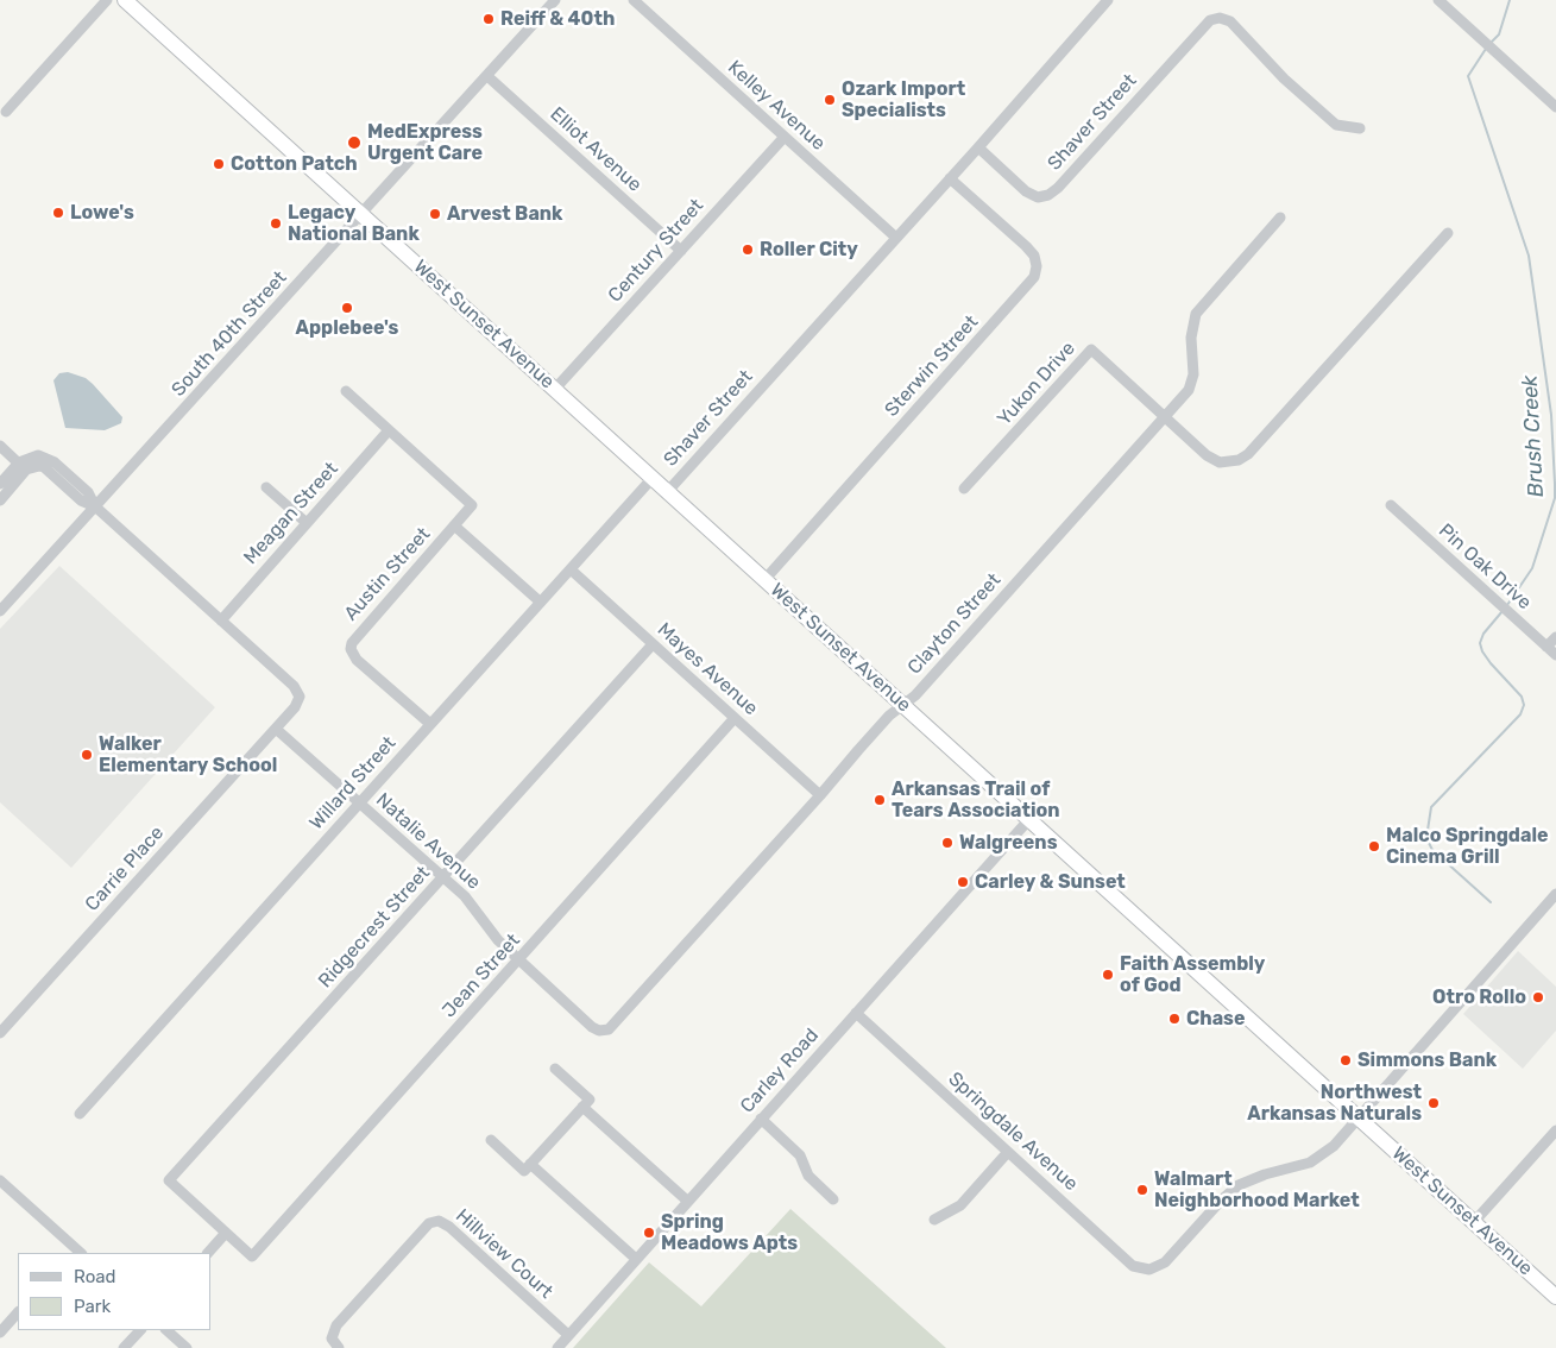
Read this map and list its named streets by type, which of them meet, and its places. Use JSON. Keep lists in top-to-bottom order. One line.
{"streets":{"highway":["West Sunset Avenue"],"street":["Kelley Avenue","Shaver Street","Elliot Avenue","Century Street","South 40th Street","Sterwin Street","Yukon Drive","Meagan Street","Pin Oak Drive","Austin Street","Clayton Street","Mayes Avenue","Willard Street","Natalie Avenue","Carrie Place","Ridgecrest Street","Jean Street","Carley Road","Springdale Avenue","Hillview Court"]},"crossings":[["Kelley Avenue","Shaver Street"],["Kelley Avenue","Century Street"],["Shaver Street","West Sunset Avenue"],["Shaver Street","Sterwin Street"],["Elliot Avenue","Century Street"],["Elliot Avenue","South 40th Street"],["Century Street","West Sunset Avenue"],["West Sunset Avenue","South 40th Street"],["West Sunset Avenue","Sterwin Street"],["West Sunset Avenue","Clayton Street"],["West Sunset Avenue","Willard Street"],["West Sunset Avenue","Carley Road"],["West Sunset Avenue","Springdale Avenue"],["Yukon Drive","Clayton Street"],["Austin Street","Willard Street"],["Clayton Street","Mayes Avenue"],["Clayton Street","Natalie Avenue"],["Mayes Avenue","Willard Street"],["Mayes Avenue","Ridgecrest Street"],["Mayes Avenue","Jean Street"],["Willard Street","Natalie Avenue"],["Natalie Avenue","Carrie Place"],["Natalie Avenue","Ridgecrest Street"],["Natalie Avenue","Jean Street"],["Ridgecrest Street","Jean Street"],["Carley Road","Springdale Avenue"],["Carley Road","Hillview Court"]],"water":["Brush Creek"],"places":["Reiff & 40th","Ozark Import Specialists","MedExpress Urgent Care","Cotton Patch","Lowe's","Arvest Bank","Legacy National Bank","Roller City","Applebee's","Walker Elementary School","Arkansas Trail of Tears Association","Walgreens","Malco Springdale Cinema Grill","Carley & Sunset","Faith Assembly of God","Otro Rollo","Chase","Simmons Bank","Northwest Arkansas Naturals","Walmart Neighborhood Market","Spring Meadows Apts"],"legend":["Road","Park"]}
